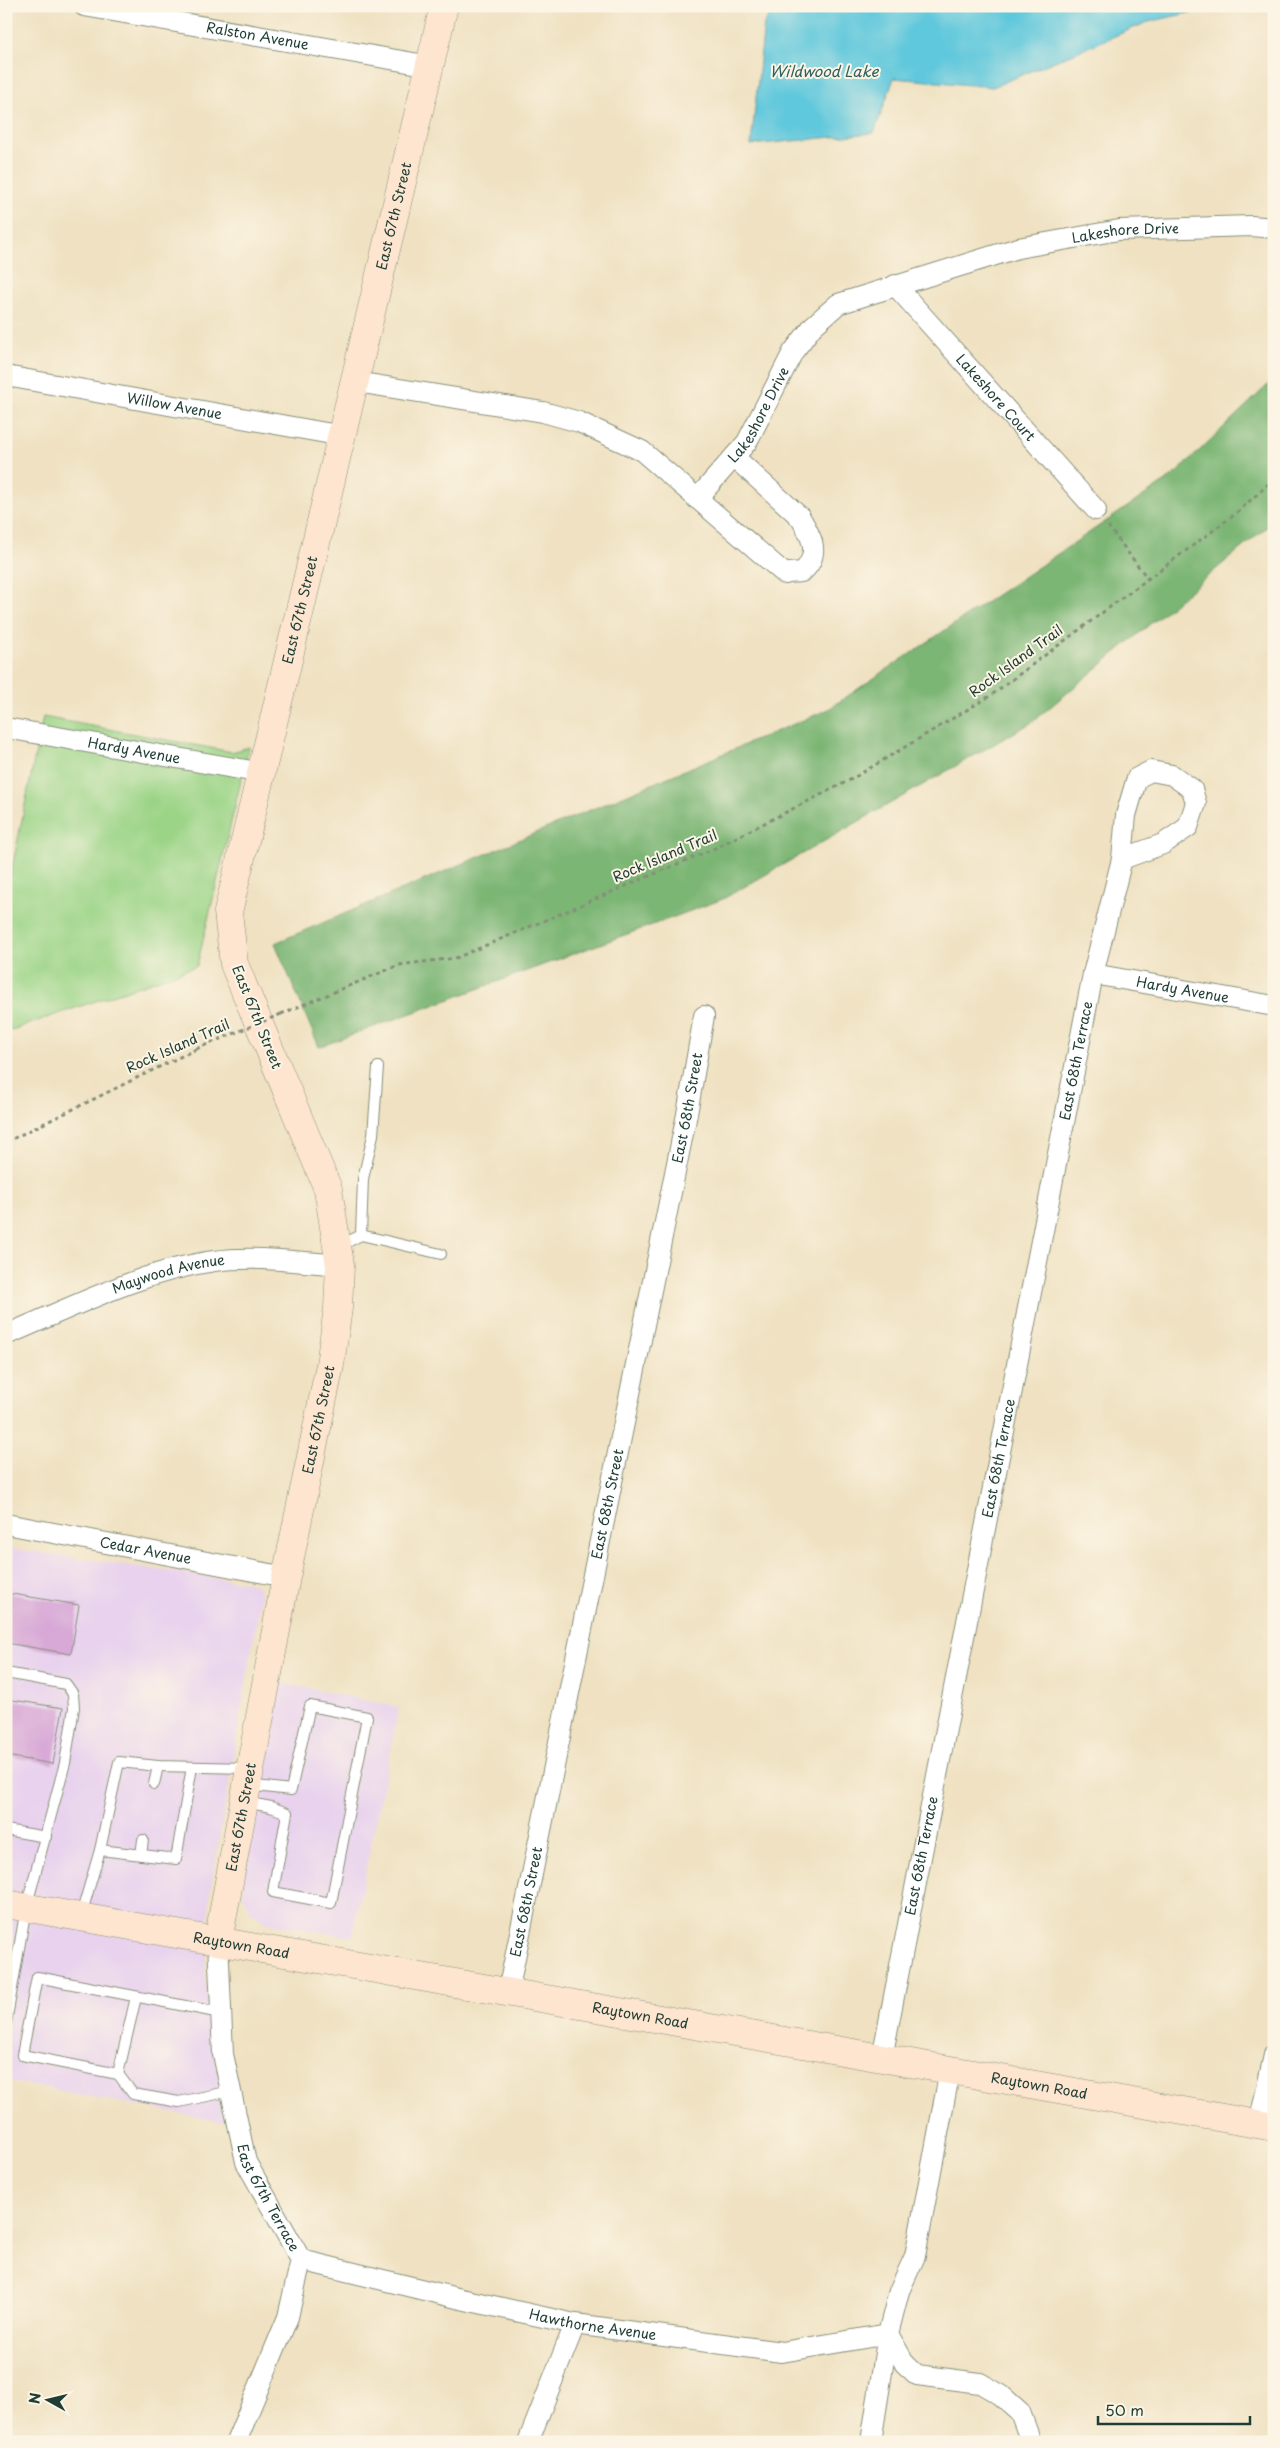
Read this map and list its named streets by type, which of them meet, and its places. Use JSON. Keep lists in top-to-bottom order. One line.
{"streets":{"street":["Ralston Avenue","East 67th Street","Lakeshore Drive","Lakeshore Court","Willow Avenue","Hardy Avenue","East 68th Terrace","East 68th Street","Maywood Avenue","Cedar Avenue","Raytown Road","East 67th Terrace","Hawthorne Avenue"],"path":["Rock Island Trail"]},"crossings":[["Ralston Avenue","East 67th Street"],["East 67th Street","Lakeshore Drive"],["East 67th Street","Willow Avenue"],["East 67th Street","Hardy Avenue"],["East 67th Street","Maywood Avenue"],["East 67th Street","Cedar Avenue"],["East 67th Street","Raytown Road"],["East 67th Street","East 67th Terrace"],["Lakeshore Drive","Lakeshore Court"],["Hardy Avenue","East 68th Terrace"],["East 68th Terrace","Raytown Road"],["East 68th Street","Raytown Road"],["Raytown Road","East 67th Terrace"],["East 67th Terrace","Hawthorne Avenue"]],"water":["Wildwood Lake"],"scale_bar":"50 m","north":"left"}
